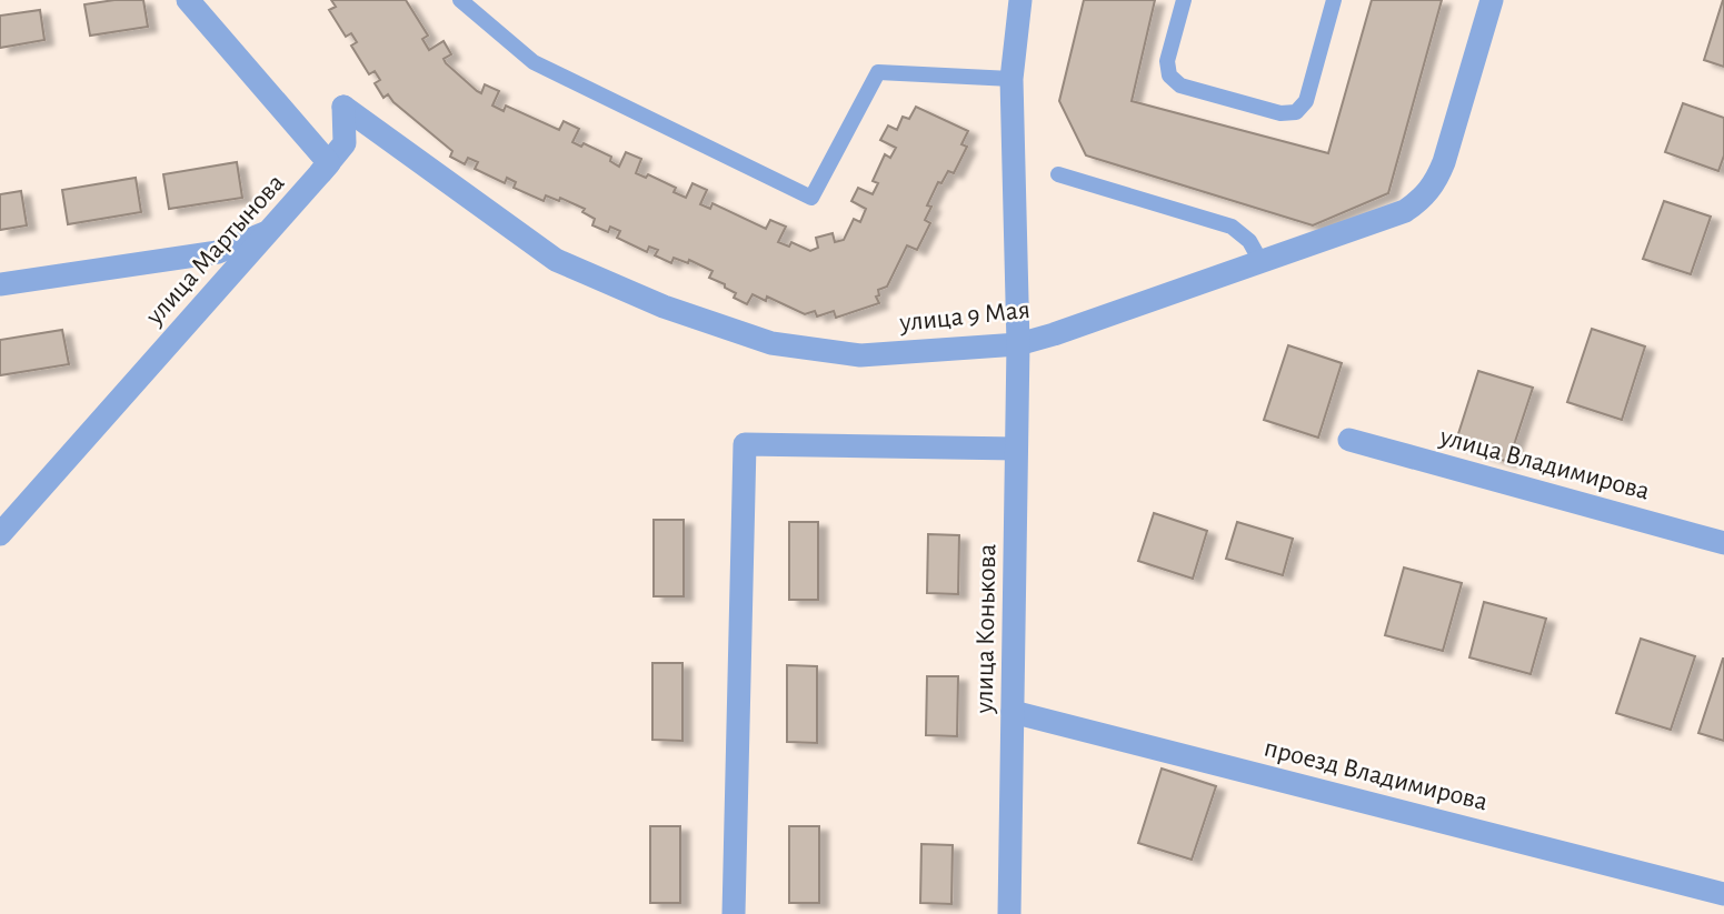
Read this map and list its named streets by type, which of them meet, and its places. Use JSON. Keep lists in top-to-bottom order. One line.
{"streets":{"street":["улица Мартынова","улица 9 Мая","улица Владимирова","улица Конькова","проезд Владимирова"]},"crossings":[["улица Мартынова","улица 9 Мая"],["улица 9 Мая","улица Конькова"],["улица Конькова","проезд Владимирова"]]}
